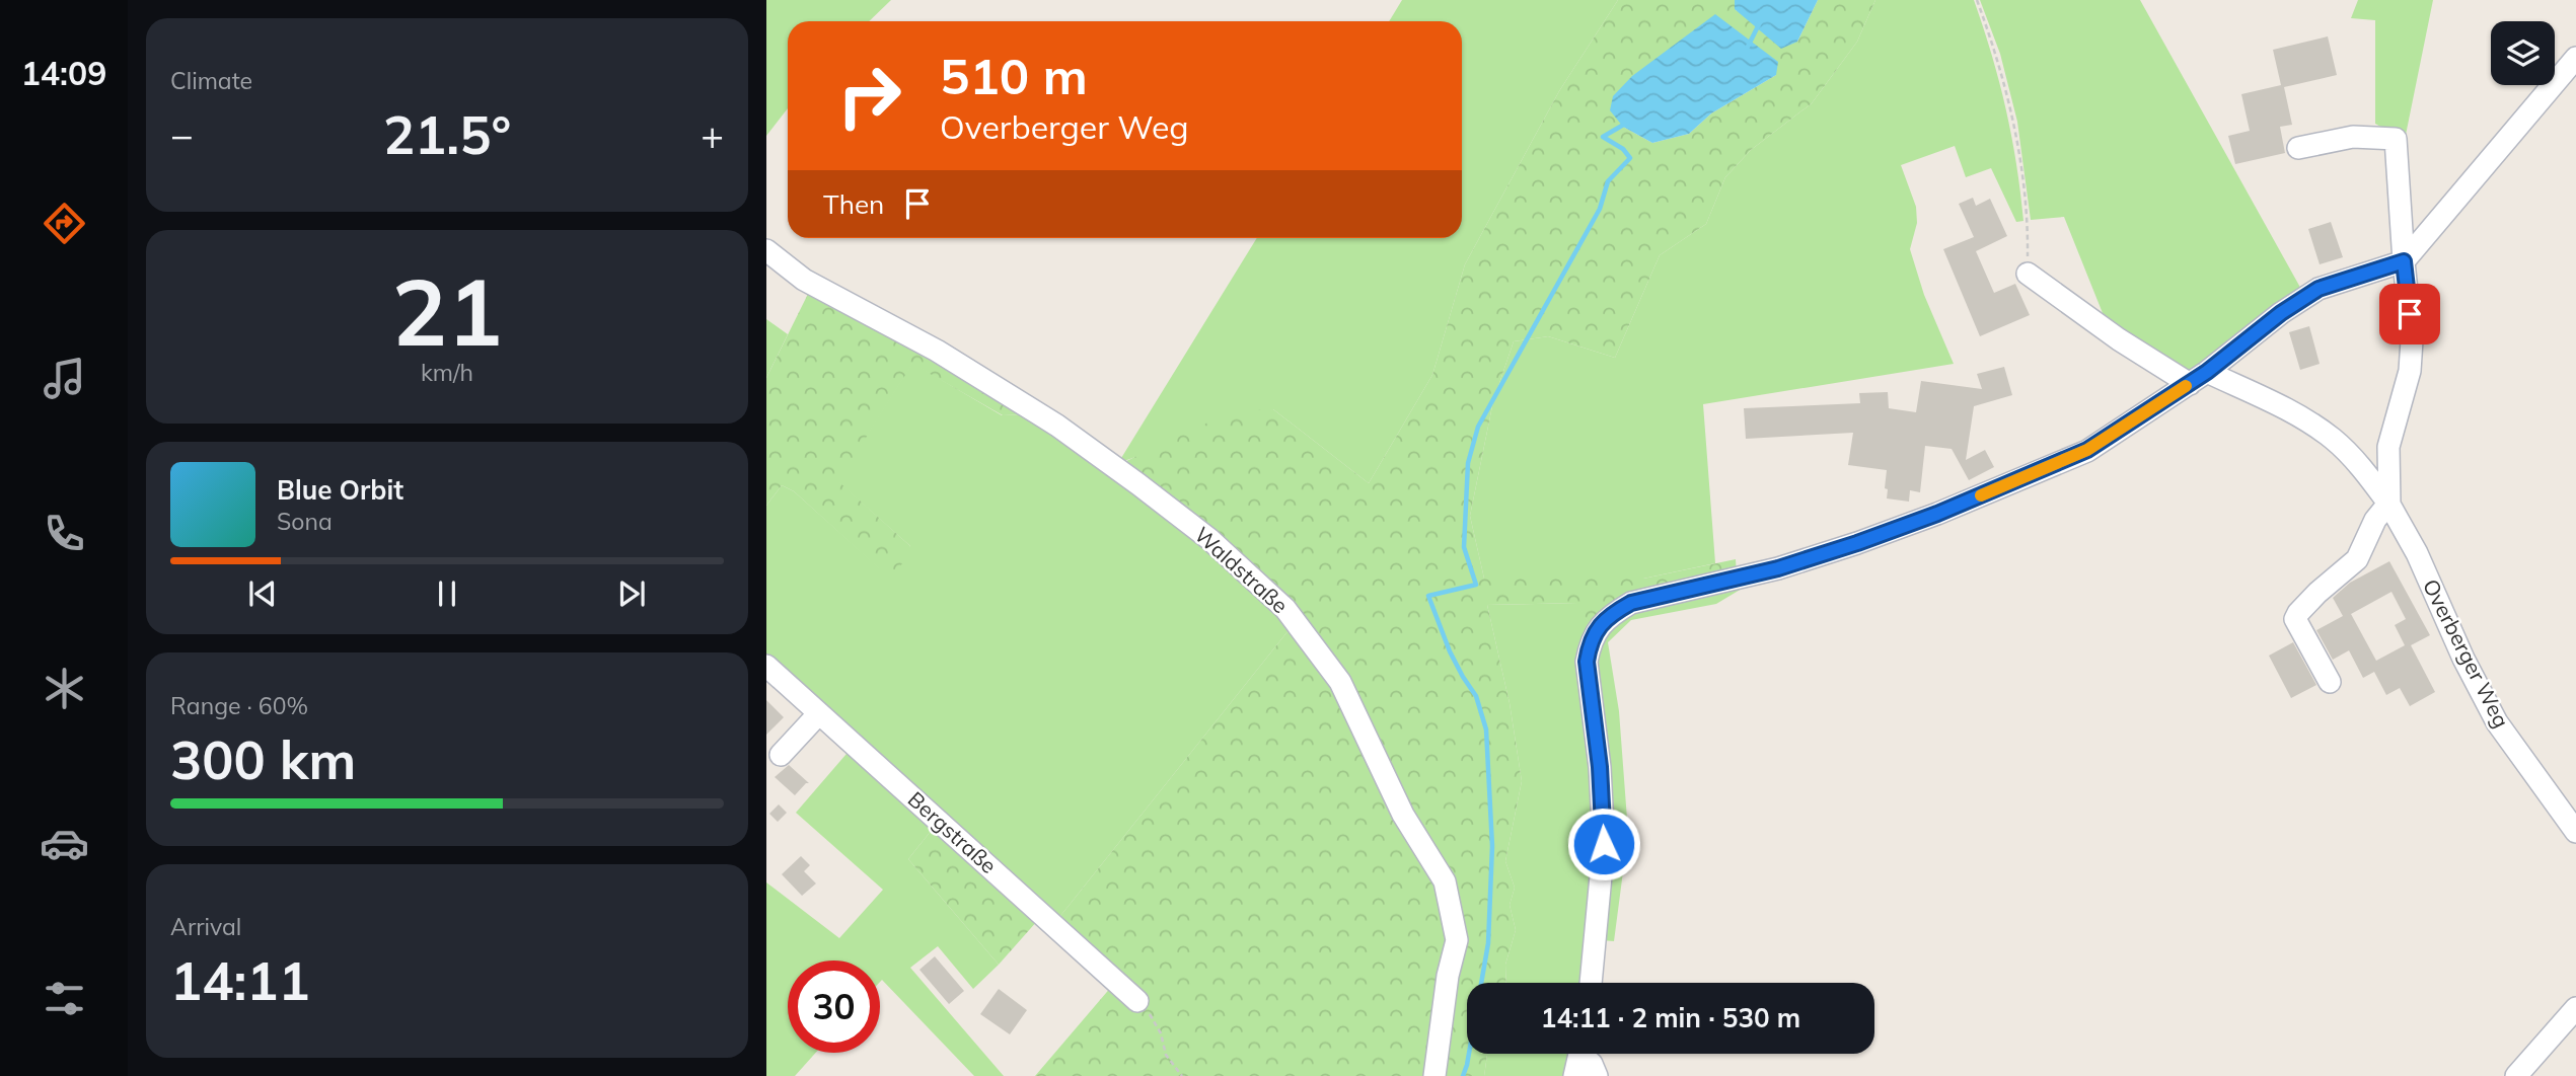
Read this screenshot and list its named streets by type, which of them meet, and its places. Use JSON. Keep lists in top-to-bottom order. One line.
{"streets":{"street":["Waldstraße","Overberger Weg","Bergstraße"]},"page":{"tabs":"14:09","tile":["Climate",["21","km/h"],["Range · 60%","300 km"],["Arrival","14:11"]],"turn":["510 m","Overberger Weg"],"heat":["−","21.5°","+"],"then":"Then","song":["Blue Orbit","Sona"],"limit":"30","trip":"14:11 · 2 min · 530 m"}}
